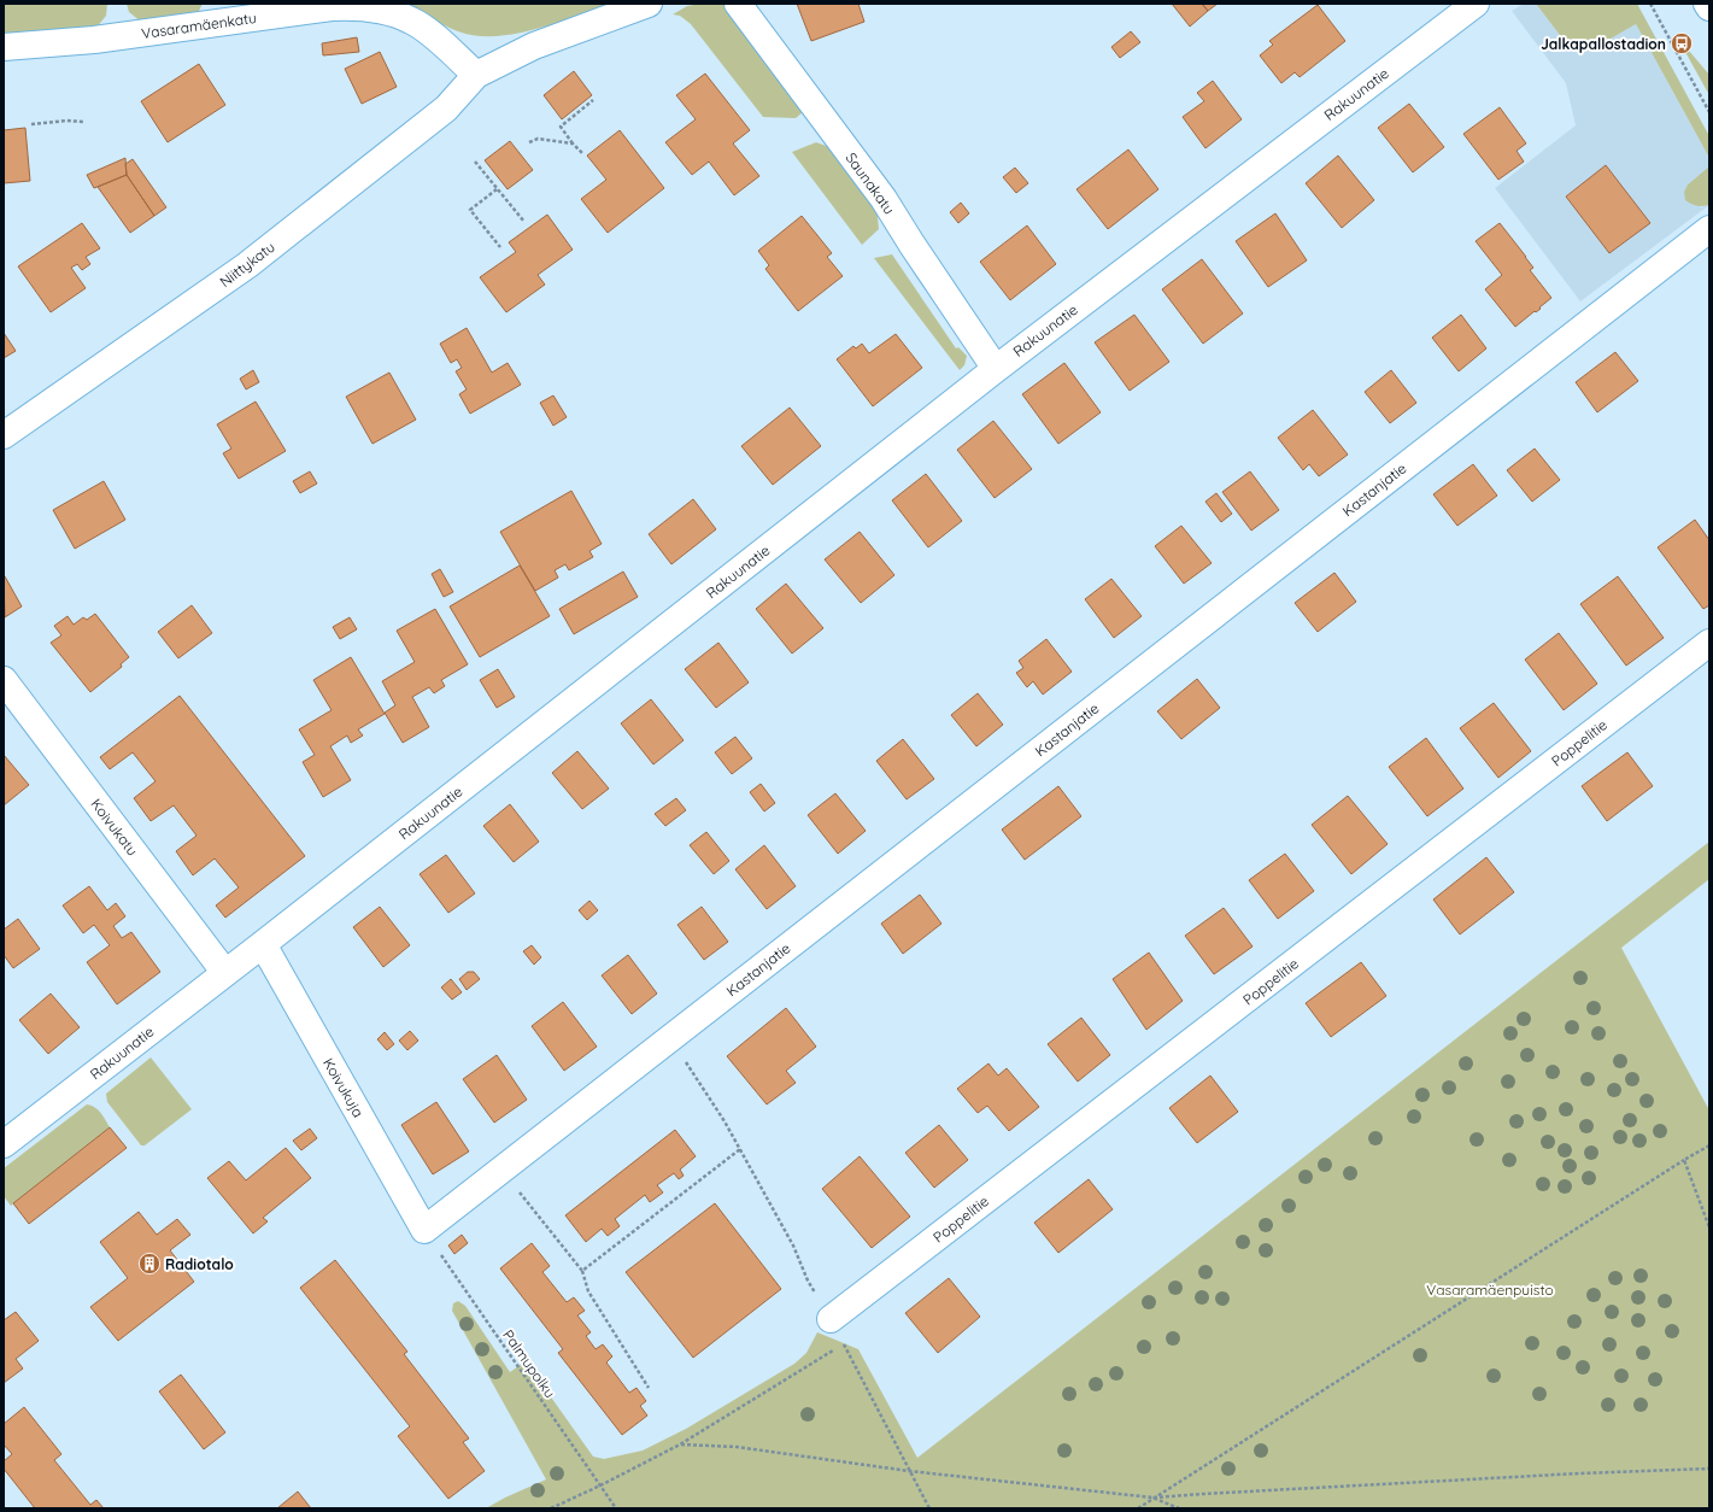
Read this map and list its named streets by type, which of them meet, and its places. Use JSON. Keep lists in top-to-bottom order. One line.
{"streets":{"street":["Vasaramäenkatu","Rakuunatie","Saunakatu","Niittykatu","Kastanjatie","Poppelitie","Koivukatu","Koivukuja"],"path":["Palmupolku"]},"crossings":[["Vasaramäenkatu","Niittykatu"],["Rakuunatie","Saunakatu"],["Rakuunatie","Koivukatu"],["Rakuunatie","Koivukuja"],["Kastanjatie","Koivukuja"],["Kastanjatie","Palmupolku"],["Koivukuja","Palmupolku"]],"parks":["Vasaramäenpuisto"],"places":{"bus stop":["Jalkapallostadion"],"building":["Radiotalo"]}}
